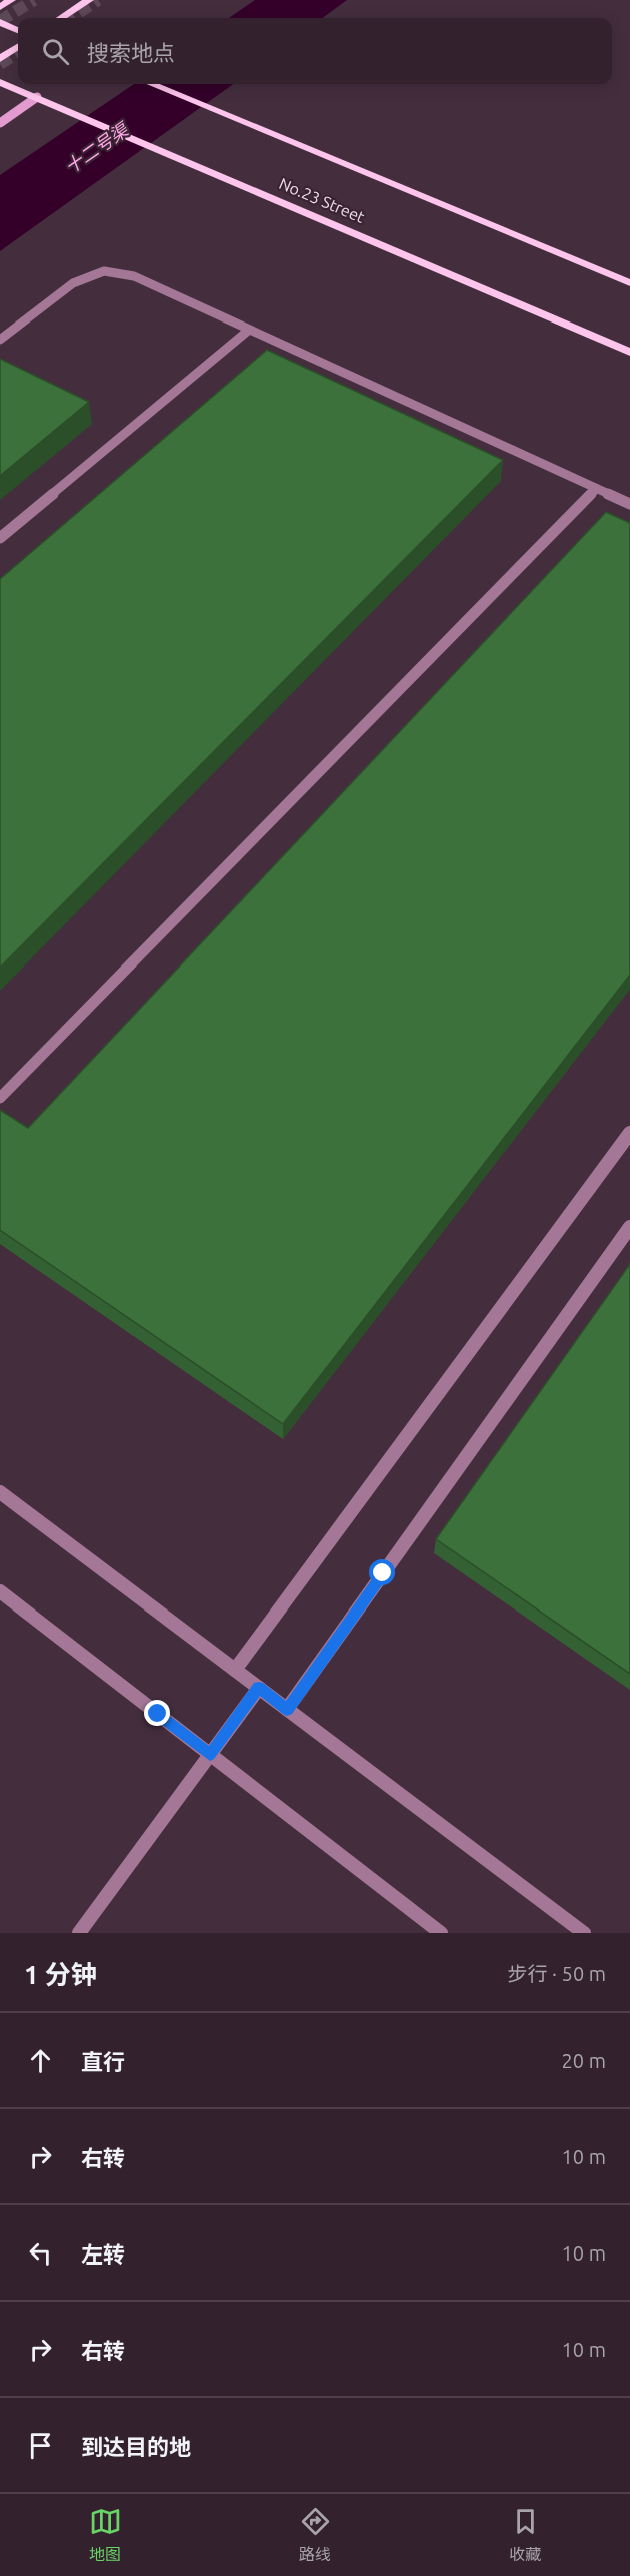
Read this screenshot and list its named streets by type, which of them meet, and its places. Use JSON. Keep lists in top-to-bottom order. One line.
{"streets":{"main road":["No.23 Street"]},"water":["十二号渠"],"page":{"search":"搜索地点","heading":["1 分钟","步行 · 50 m"],"list":[["直行","20 m"],["右转","10 m"],["左转","10 m"],["右转","10 m"],"到达目的地"],"nav":["地图","路线","收藏"]}}
